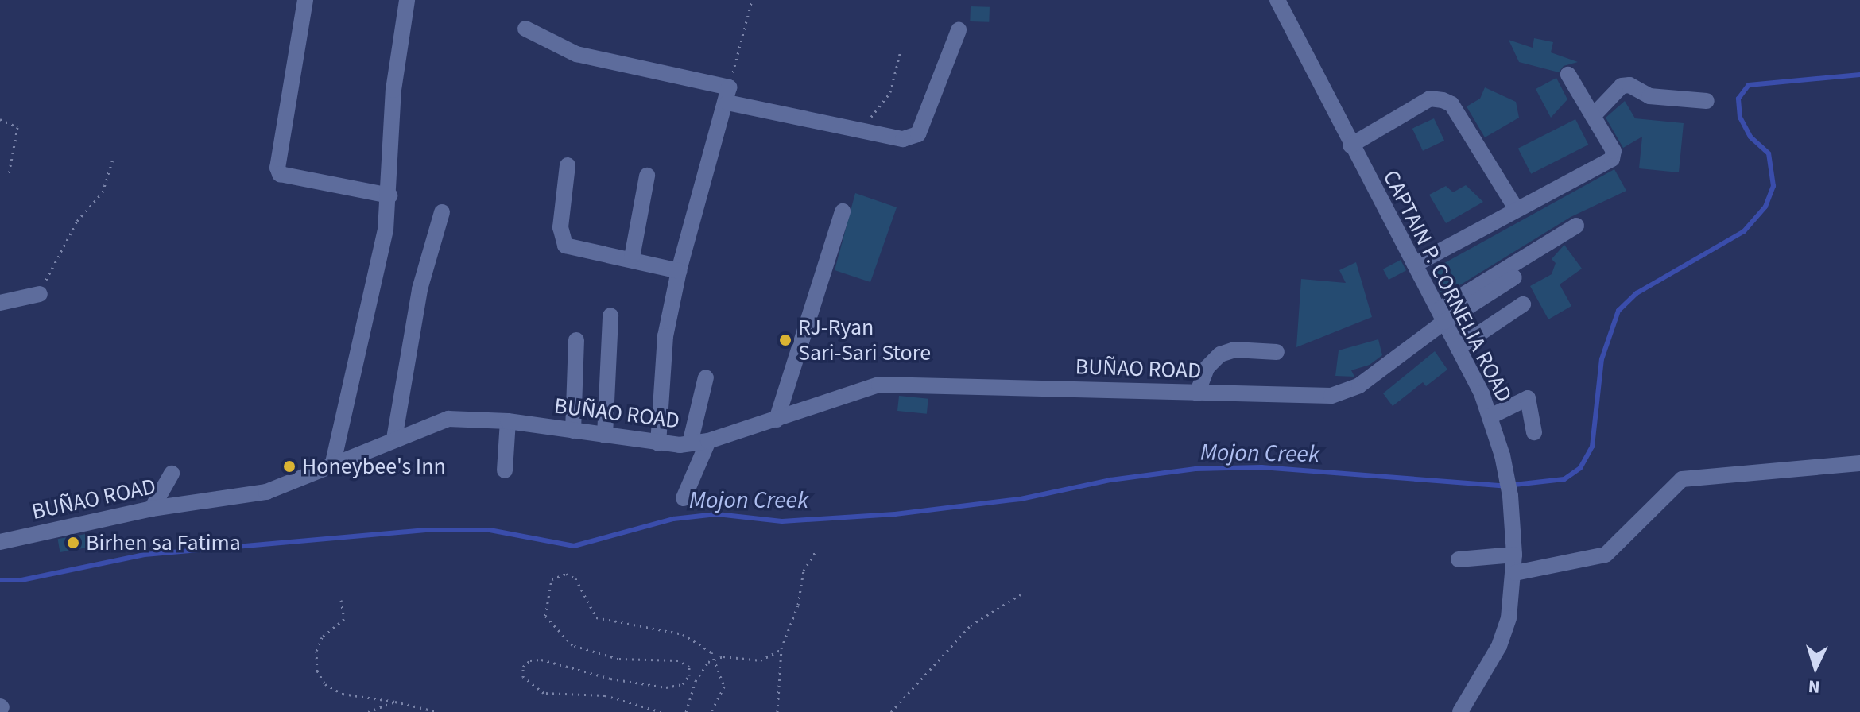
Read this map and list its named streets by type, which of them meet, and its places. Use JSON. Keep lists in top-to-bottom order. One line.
{"streets":{"street":["CAPTAIN P. CORNELIA ROAD","BUÑAO ROAD"]},"crossings":[["CAPTAIN P. CORNELIA ROAD","BUÑAO ROAD"]],"water":["Mojon Creek"],"places":["RJ-Ryan Sari-Sari Store","Honeybee's Inn","Birhen sa Fatima"],"north":"bottom"}
